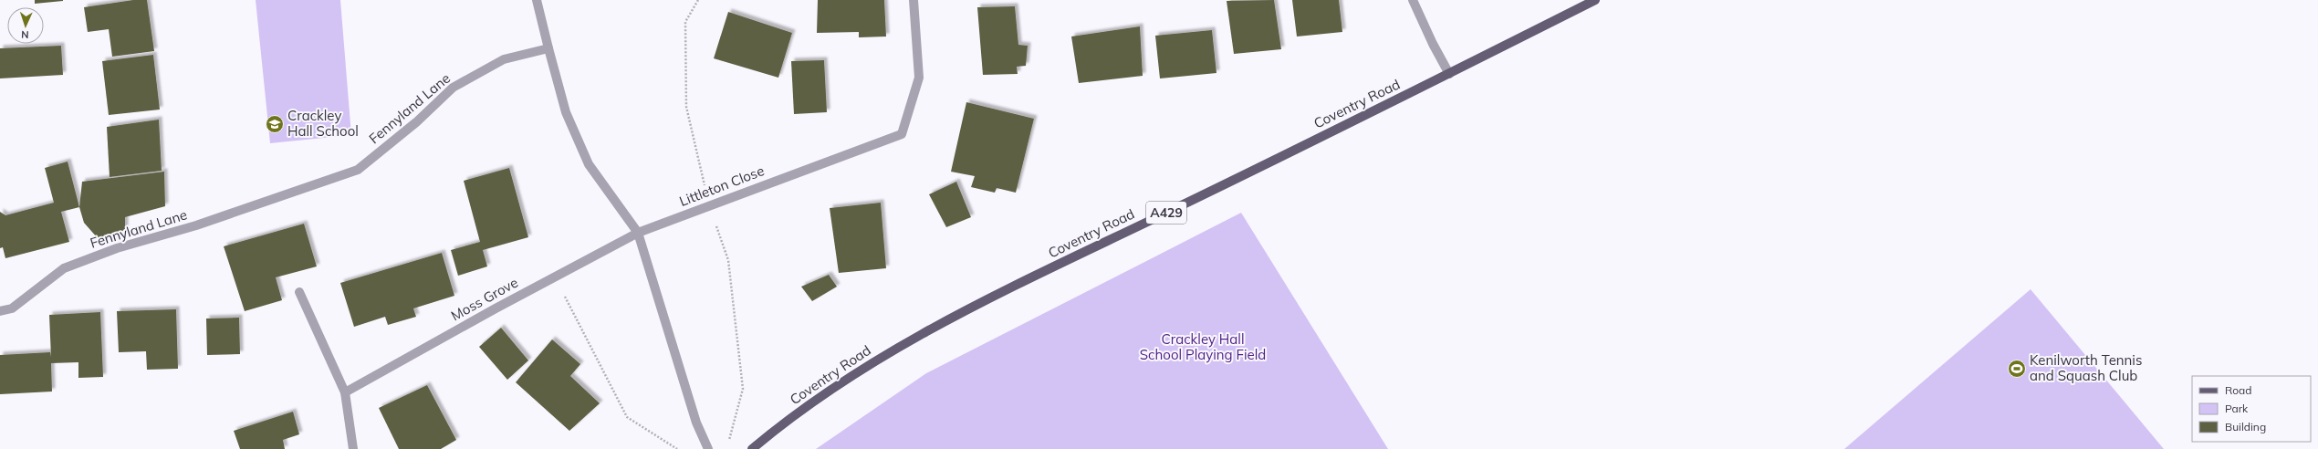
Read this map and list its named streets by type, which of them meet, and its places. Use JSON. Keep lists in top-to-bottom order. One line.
{"streets":{"main road":["Coventry Road","A429"],"street":["Fennyland Lane","Littleton Close","Moss Grove"]},"crossings":[["Littleton Close","Moss Grove"]],"parks":["Crackley Hall School Playing Field"],"places":{"school or university":["Crackley Hall School"],"sports":["Kenilworth Tennis and Squash Club"]},"legend":["Road","Park","Building"],"north":"bottom"}
